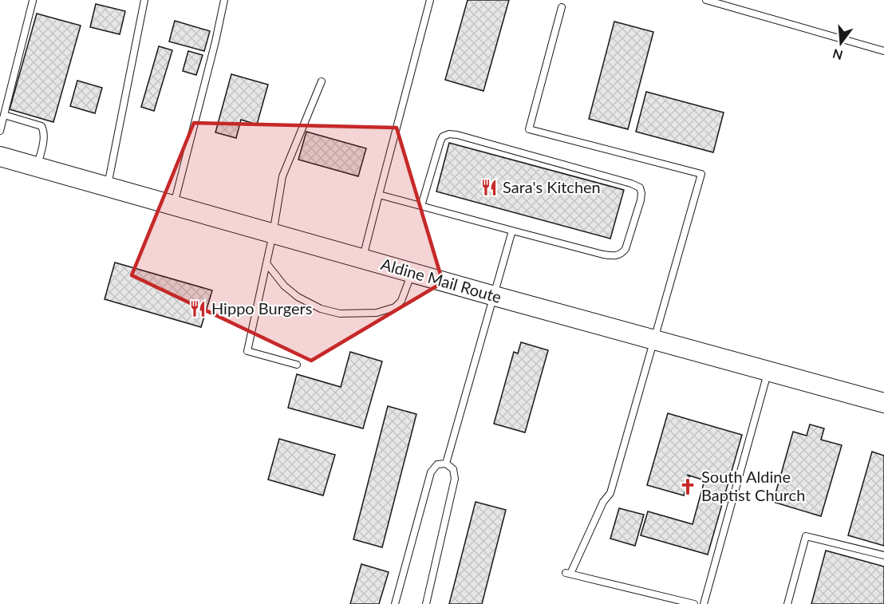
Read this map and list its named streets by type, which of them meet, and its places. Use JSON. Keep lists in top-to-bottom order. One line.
{"streets":{"main road":["Aldine Mail Route"]},"places":{"restaurant":["Sara's Kitchen","Hippo Burgers"],"church":["South Aldine Baptist Church"]},"north":"bottom"}
